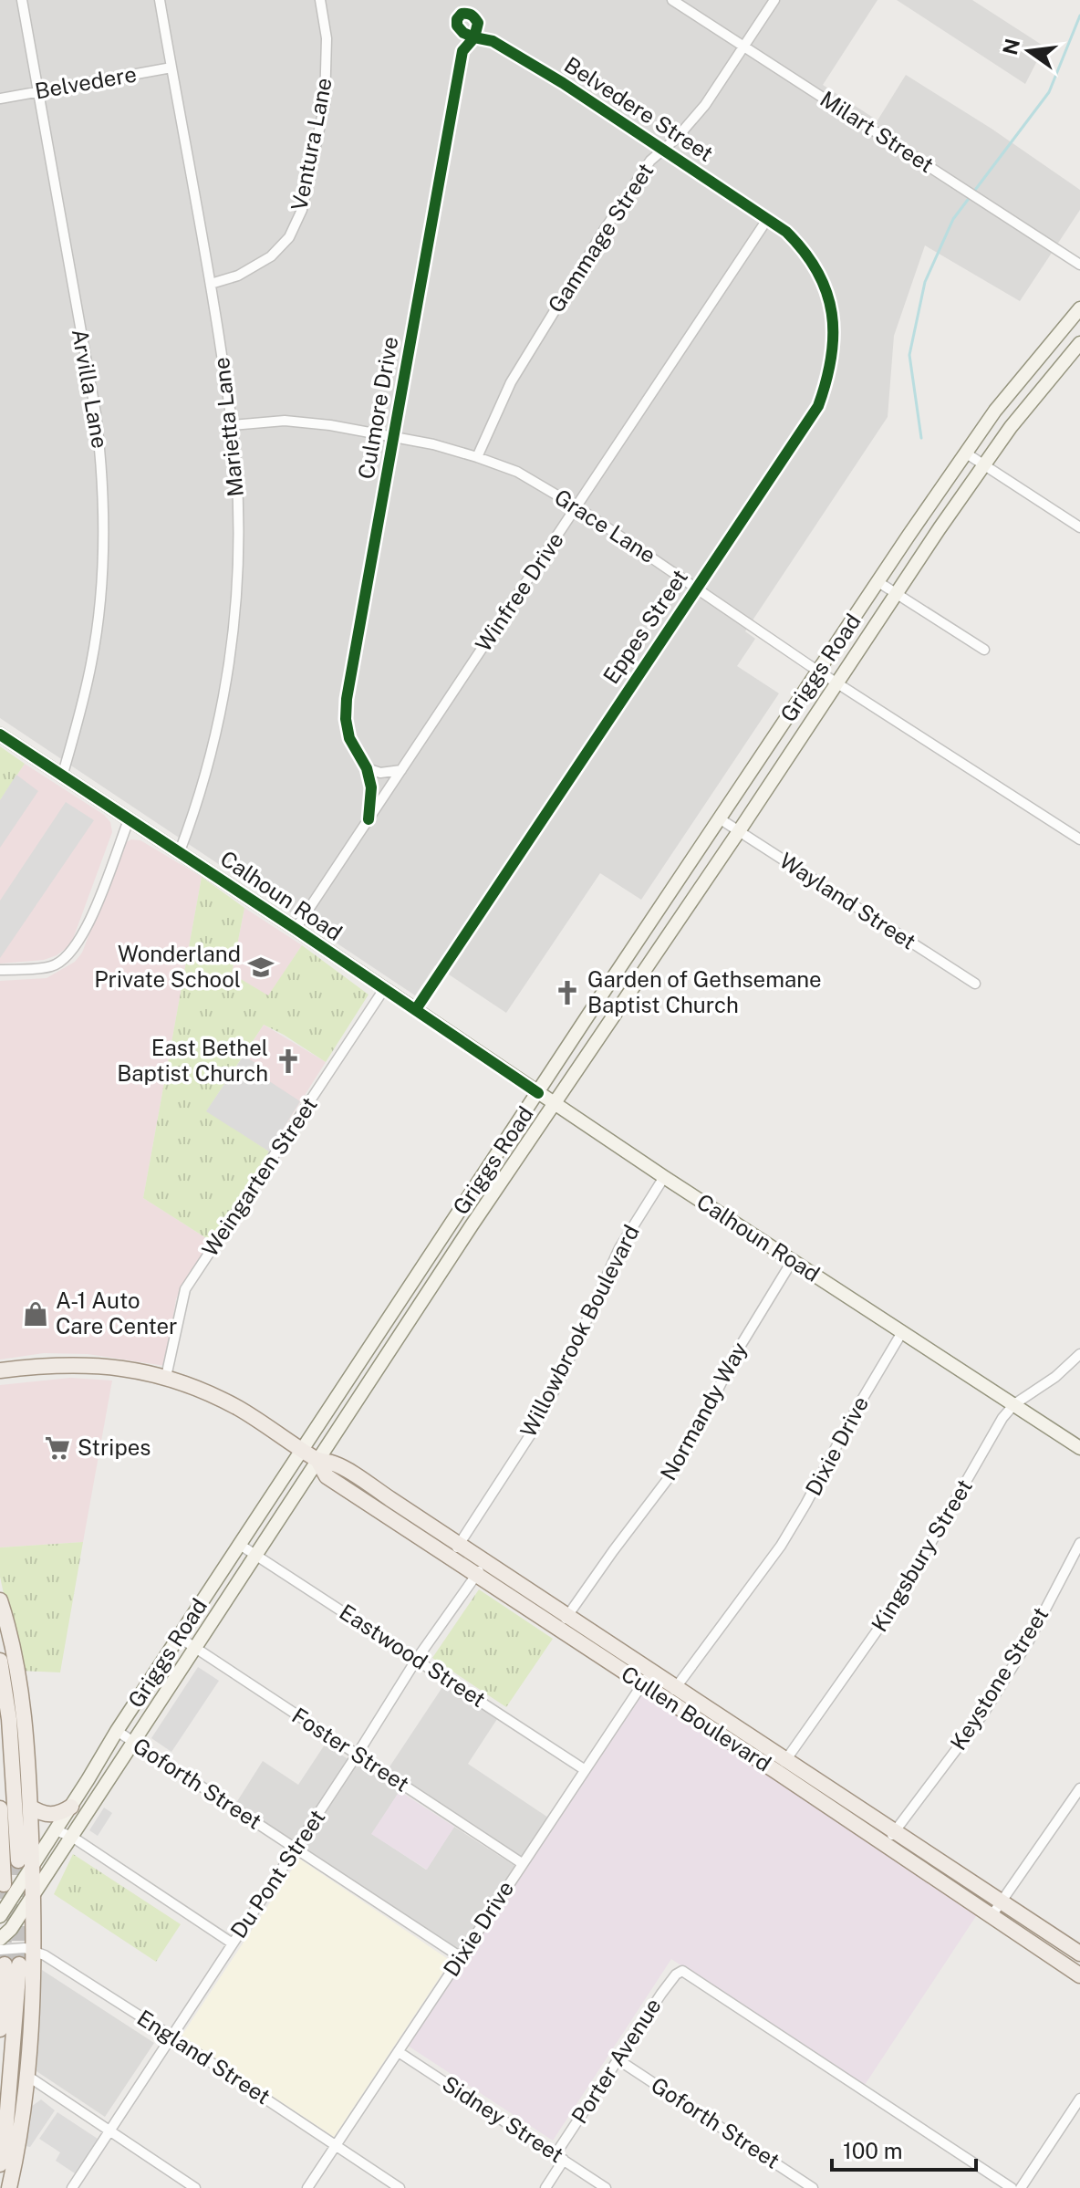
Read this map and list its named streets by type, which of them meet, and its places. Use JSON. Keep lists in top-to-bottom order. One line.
{"streets":{"main road":["Griggs Road","Calhoun Road","Cullen Boulevard"],"street":["Belvedere","Belvedere Street","Milart Street","Ventura Lane","Gammage Street","Arvilla Lane","Culmore Drive","Marietta Lane","Grace Lane","Winfree Drive","Eppes Street","Wayland Street","Weingarten Street","Willowbrook Boulevard","Normandy Way","Dixie Drive","Kingsbury Street","Eastwood Street","Keystone Street","Foster Street","Goforth Street","Du Pont Street","England Street","Porter Avenue","Sidney Street"]},"crossings":[["Belvedere","Arvilla Lane"],["Belvedere","Marietta Lane"],["Belvedere Street","Gammage Street"],["Belvedere Street","Culmore Drive"],["Belvedere Street","Winfree Drive"],["Belvedere Street","Eppes Street"],["Milart Street","Gammage Street"],["Ventura Lane","Marietta Lane"],["Gammage Street","Grace Lane"],["Arvilla Lane","Calhoun Road"],["Culmore Drive","Grace Lane"],["Culmore Drive","Winfree Drive"],["Marietta Lane","Grace Lane"],["Marietta Lane","Calhoun Road"],["Grace Lane","Winfree Drive"],["Grace Lane","Eppes Street"],["Grace Lane","Griggs Road"],["Winfree Drive","Calhoun Road"],["Eppes Street","Calhoun Road"],["Griggs Road","Calhoun Road"],["Griggs Road","Wayland Street"],["Griggs Road","Eastwood Street"],["Griggs Road","Cullen Boulevard"],["Griggs Road","Foster Street"],["Griggs Road","Goforth Street"],["Calhoun Road","Weingarten Street"],["Calhoun Road","Willowbrook Boulevard"],["Calhoun Road","Normandy Way"],["Calhoun Road","Dixie Drive"],["Calhoun Road","Kingsbury Street"],["Weingarten Street","Cullen Boulevard"],["Willowbrook Boulevard","Cullen Boulevard"],["Normandy Way","Cullen Boulevard"],["Dixie Drive","Eastwood Street"],["Dixie Drive","Cullen Boulevard"],["Dixie Drive","Foster Street"],["Dixie Drive","Goforth Street"],["Dixie Drive","England Street"],["Dixie Drive","Sidney Street"],["Kingsbury Street","Cullen Boulevard"],["Eastwood Street","Du Pont Street"],["Keystone Street","Cullen Boulevard"],["Cullen Boulevard","Du Pont Street"],["Foster Street","Du Pont Street"],["Goforth Street","Du Pont Street"],["Goforth Street","Porter Avenue"],["Du Pont Street","England Street"],["Porter Avenue","Sidney Street"]],"places":{"school or university":["Wonderland Private School"],"church":["Garden of Gethsemane Baptist Church","East Bethel Baptist Church"],"shop":["A-1 Auto Care Center"],"supermarket":["Stripes"]},"scale_bar":"100 m","north":"left"}
